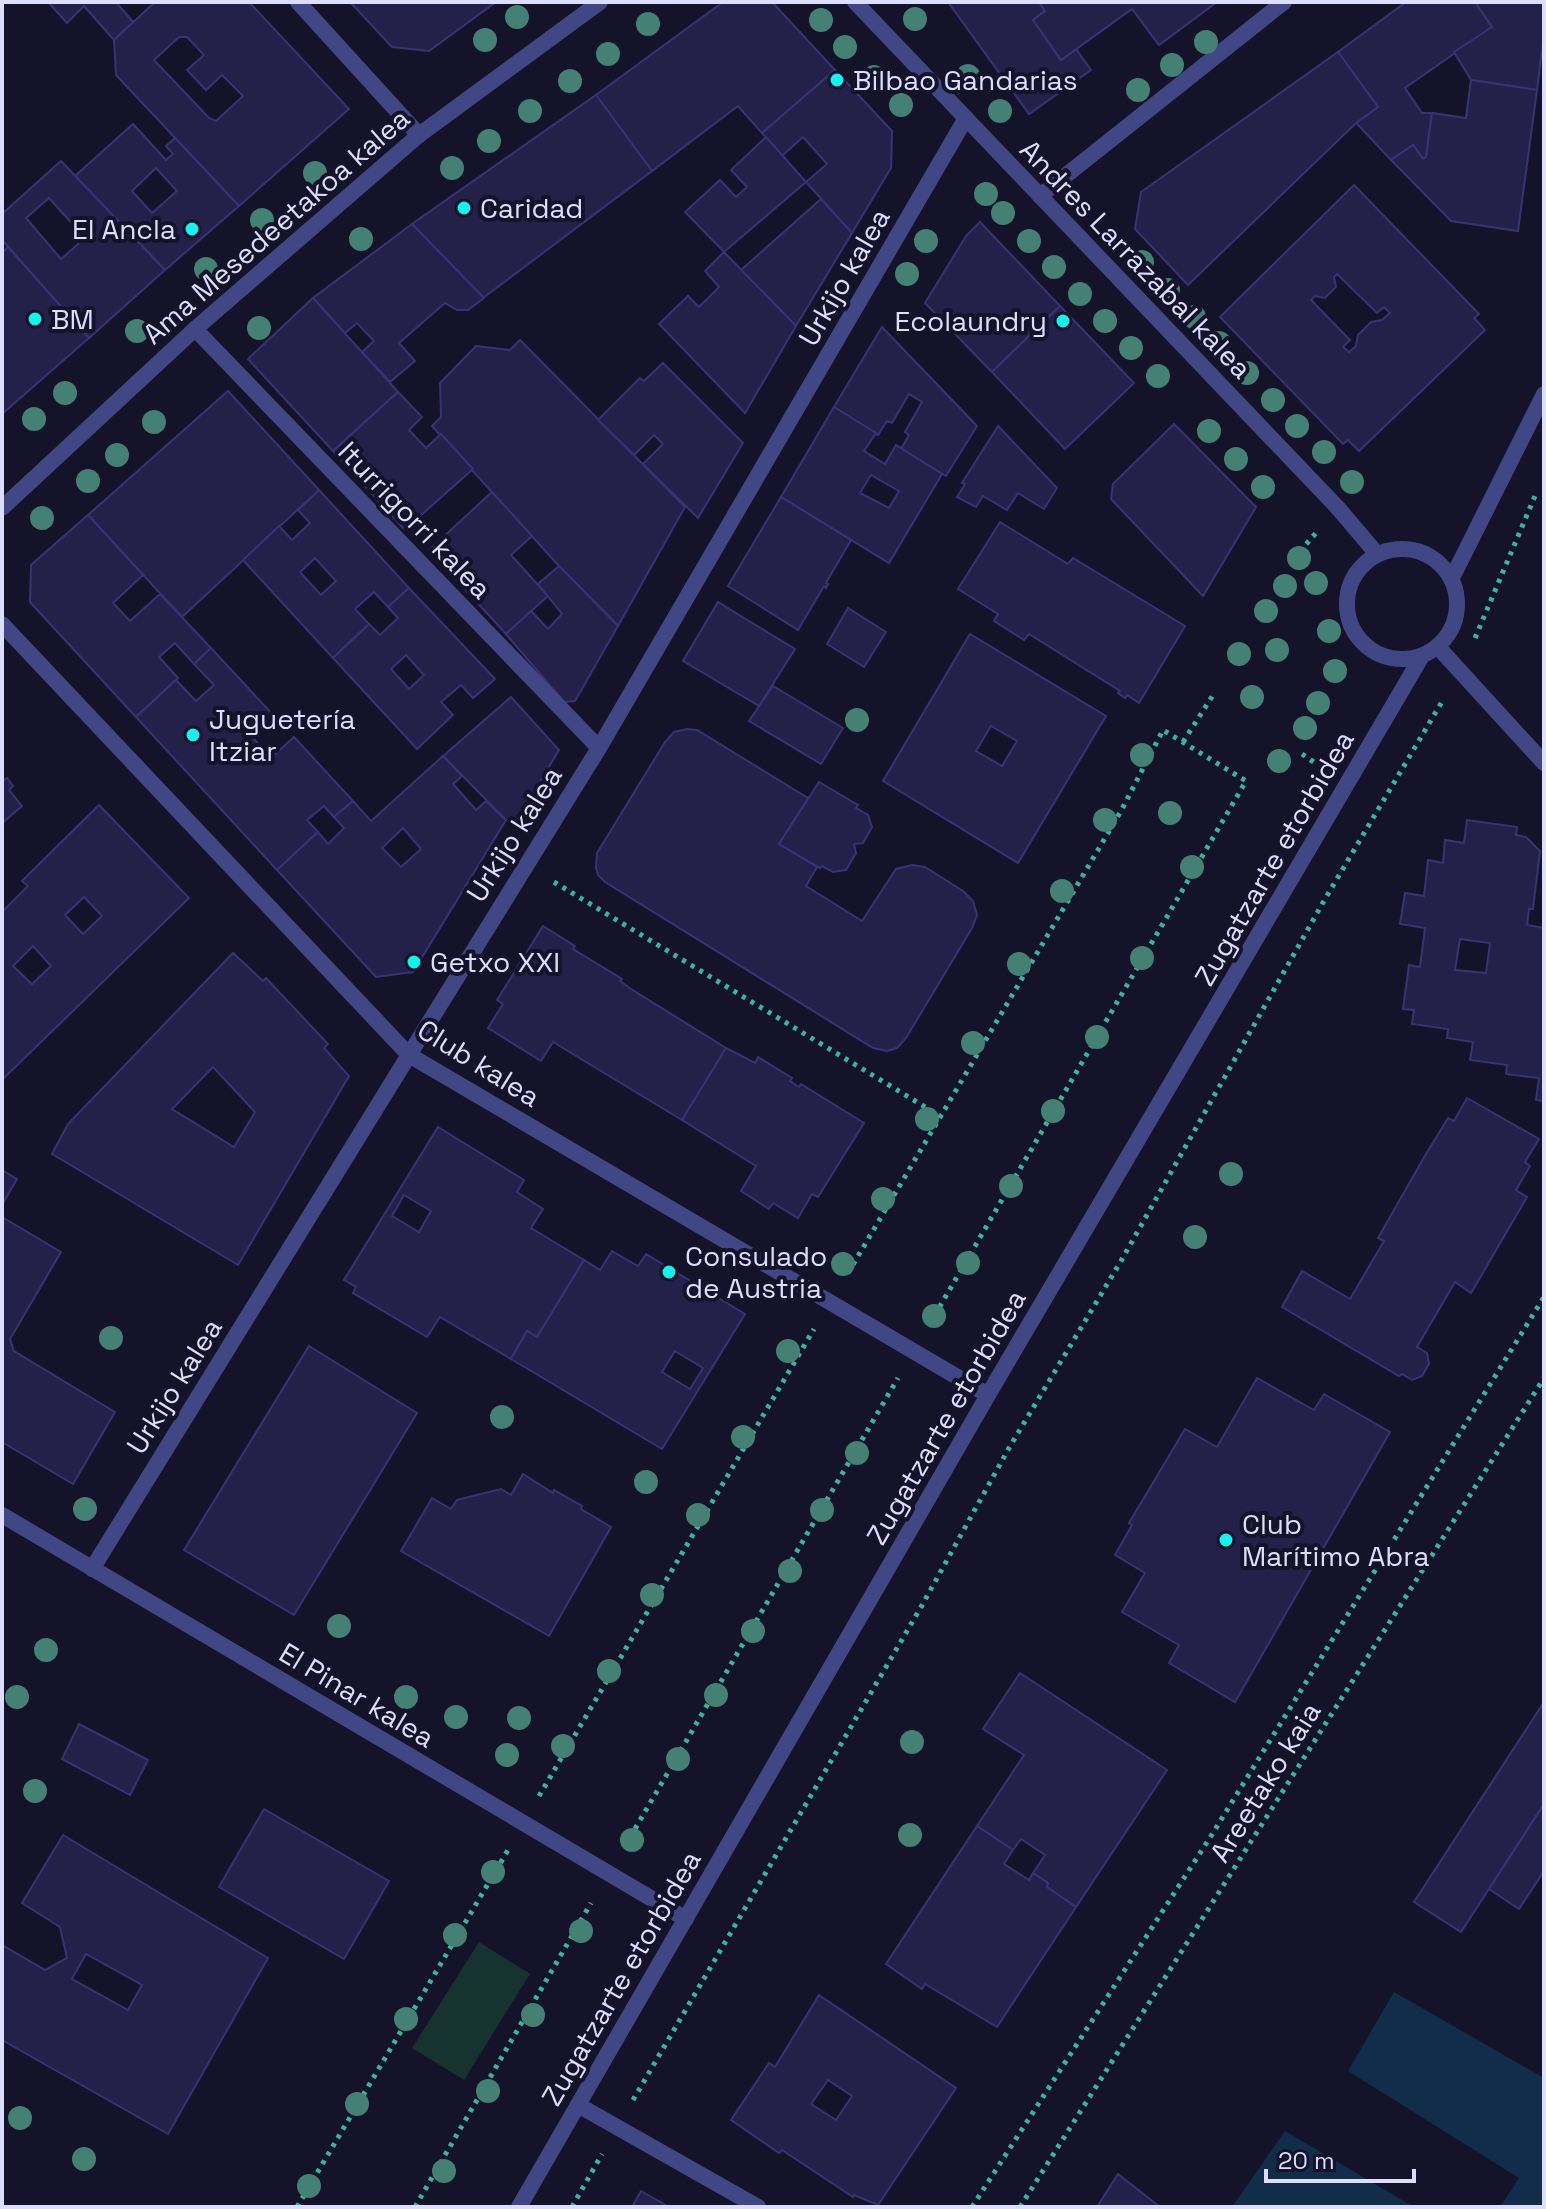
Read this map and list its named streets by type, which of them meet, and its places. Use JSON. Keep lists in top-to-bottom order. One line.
{"streets":{"street":["Ama Mesedeetakoa kalea","Andres Larrazabal kalea","Urkijo kalea","Iturrigorri kalea","Zugatzarte etorbidea","Club kalea","El Pinar kalea"],"path":["Areetako kaia"]},"crossings":[["Ama Mesedeetakoa kalea","Iturrigorri kalea"],["Andres Larrazabal kalea","Urkijo kalea"],["Andres Larrazabal kalea","Zugatzarte etorbidea"],["Urkijo kalea","Iturrigorri kalea"],["Urkijo kalea","Club kalea"],["Urkijo kalea","El Pinar kalea"],["Zugatzarte etorbidea","Club kalea"],["Zugatzarte etorbidea","El Pinar kalea"]],"places":["Bilbao Gandarias","Caridad","El Ancla","BM","Ecolaundry","Juguetería Itziar","Getxo XXI","Consulado de Austria","Club Marítimo Abra"],"scale_bar":"20 m"}
